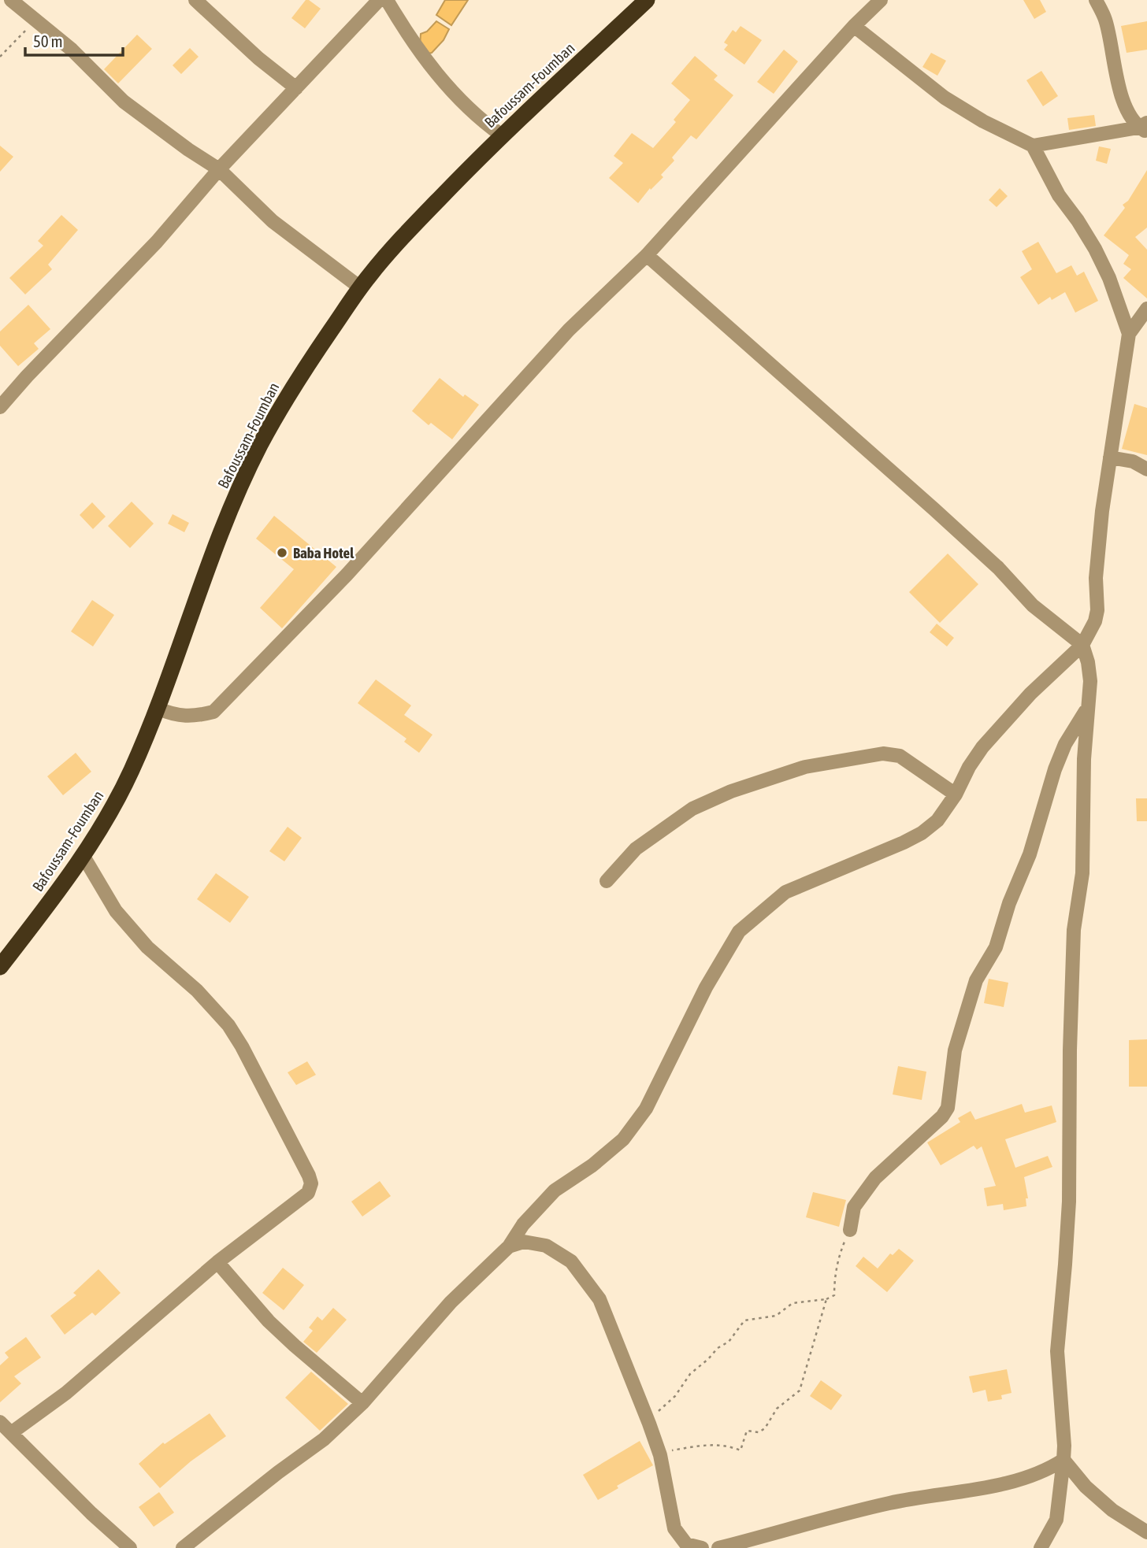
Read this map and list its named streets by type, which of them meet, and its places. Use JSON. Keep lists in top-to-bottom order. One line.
{"streets":{"highway":["Bafoussam-Foumban"]},"places":["Baba Hotel"],"scale_bar":"50 m"}
